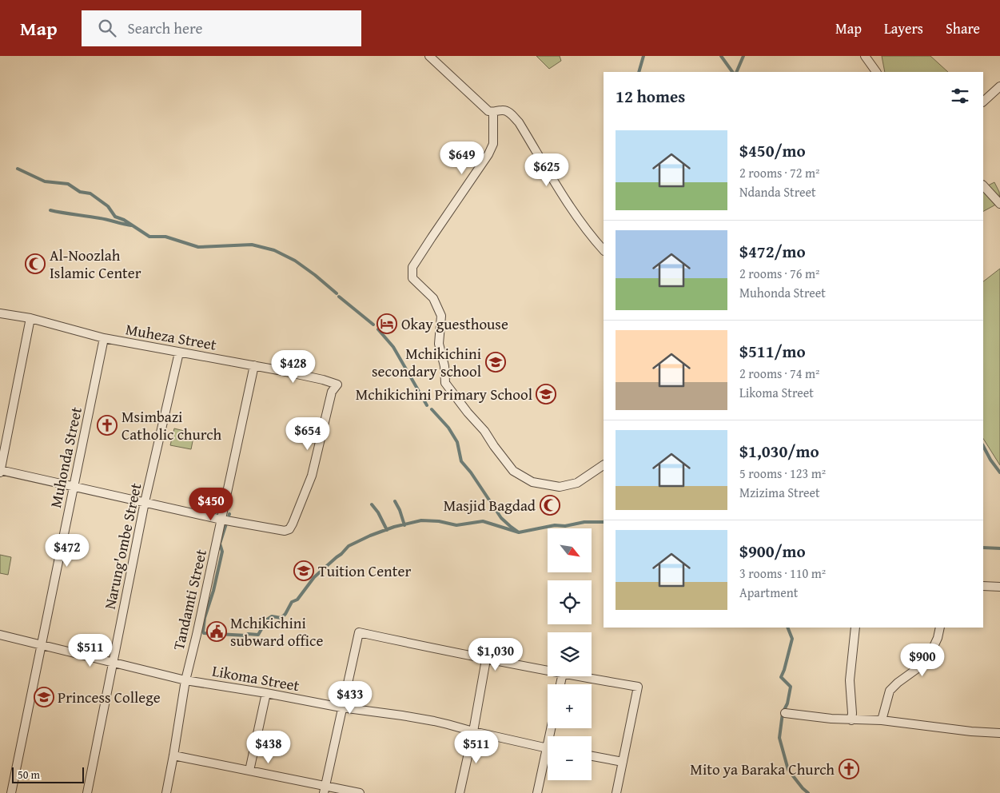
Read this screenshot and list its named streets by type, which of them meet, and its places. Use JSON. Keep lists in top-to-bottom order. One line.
{"streets":{"street":["Muheza Street","Muhonda Street","Narung'ombe Street","Tandamti Street","Likoma Street"]},"crossings":[["Muheza Street","Muhonda Street"],["Muheza Street","Narung'ombe Street"],["Muheza Street","Tandamti Street"],["Muhonda Street","Likoma Street"],["Narung'ombe Street","Likoma Street"],["Tandamti Street","Likoma Street"]],"places":{"mosque":["Al-Noozlah Islamic Center","Masjid Bagdad"],"hotel":["Okay guesthouse"],"school or university":["Mchikichini secondary school","Mchikichini Primary School","Tuition Center","Princess College"],"church":["Msimbazi Catholic church","Mito ya Baraka Church"],"public building":["Mchikichini subward office"]},"scale_bar":"50 m","north":"bottom right","page":{"header":"Map","search":"Search here","nav":["Map","Layers","Share"],"heading":"12 homes","list":[{"name":"$450/mo","note":"2 rooms · 72 m² · Ndanda Street"},{"name":"$472/mo","note":"2 rooms · 76 m² · Muhonda Street"},{"name":"$511/mo","note":"2 rooms · 74 m² · Likoma Street"},{"name":"$1,030/mo","note":"5 rooms · 123 m² · Mzizima Street"},{"name":"$900/mo","note":"3 rooms · 110 m² · Apartment"}],"price":["$649","$625","$428","$654","$450","$472","$511","$1,030","$900","$433","$438","$511"],"map_buttons":["+","−"],"scale":"50 m"}}
